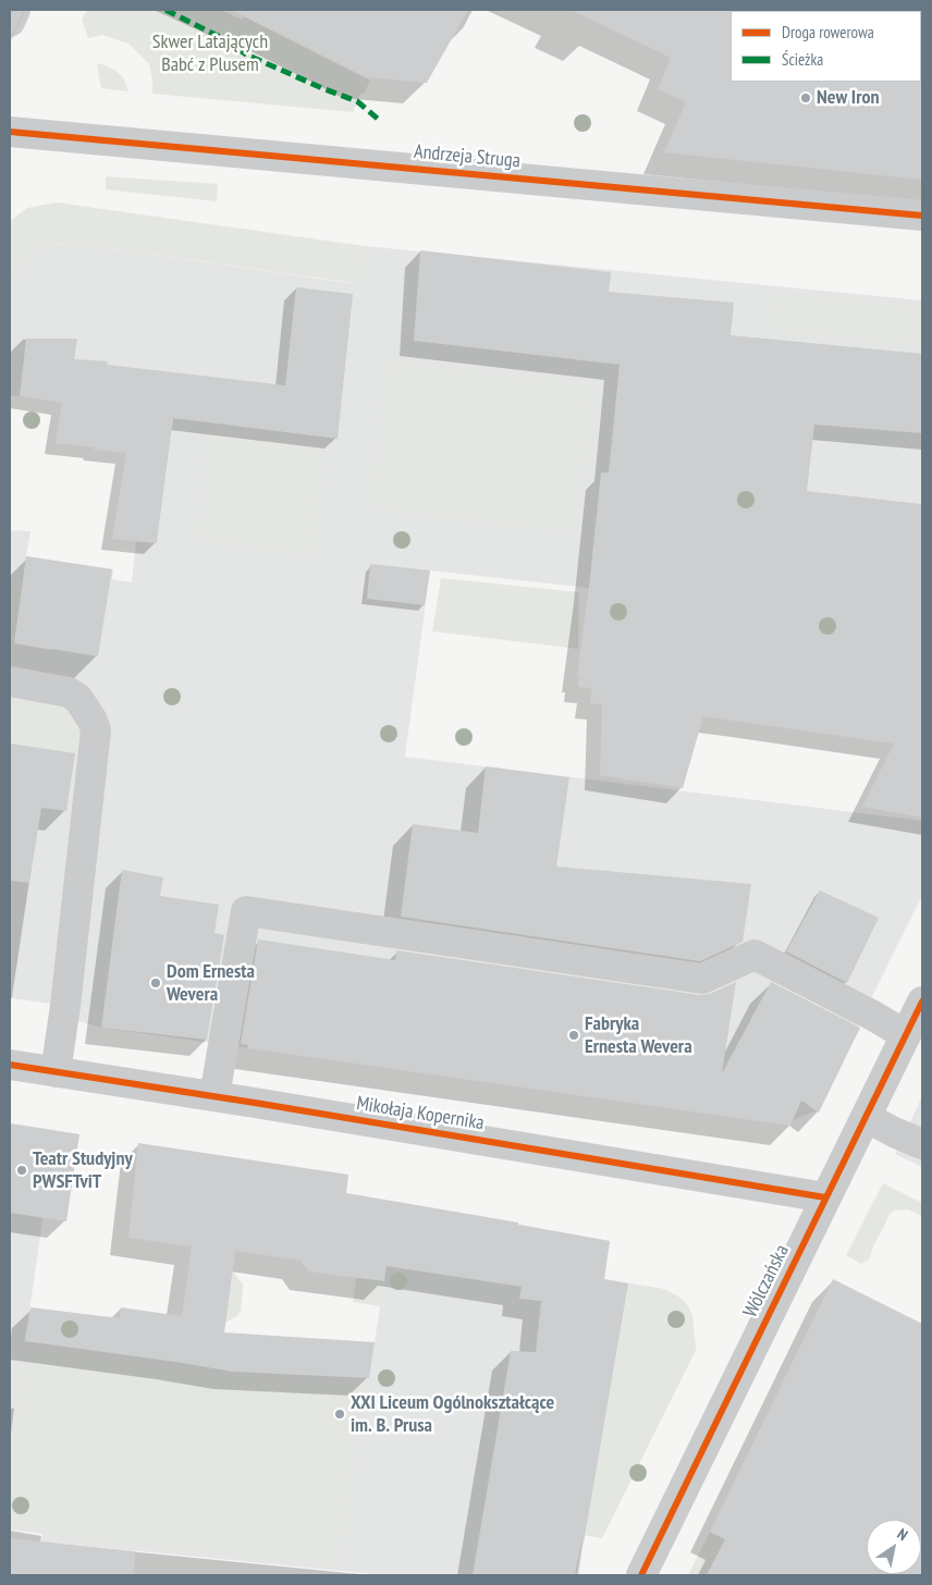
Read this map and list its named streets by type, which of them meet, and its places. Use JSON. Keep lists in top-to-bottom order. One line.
{"streets":{"street":["Andrzeja Struga","Mikołaja Kopernika","Wólczańska"]},"crossings":[["Mikołaja Kopernika","Wólczańska"]],"parks":["Skwer Latających Babć z Plusem"],"places":["New Iron","Dom Ernesta Wevera","Fabryka Ernesta Wevera","Teatr Studyjny PWSFTviT","XXI Liceum Ogólnokształcące im. B. Prusa"],"legend":["Droga rowerowa","Ścieżka"],"north":"top right"}
